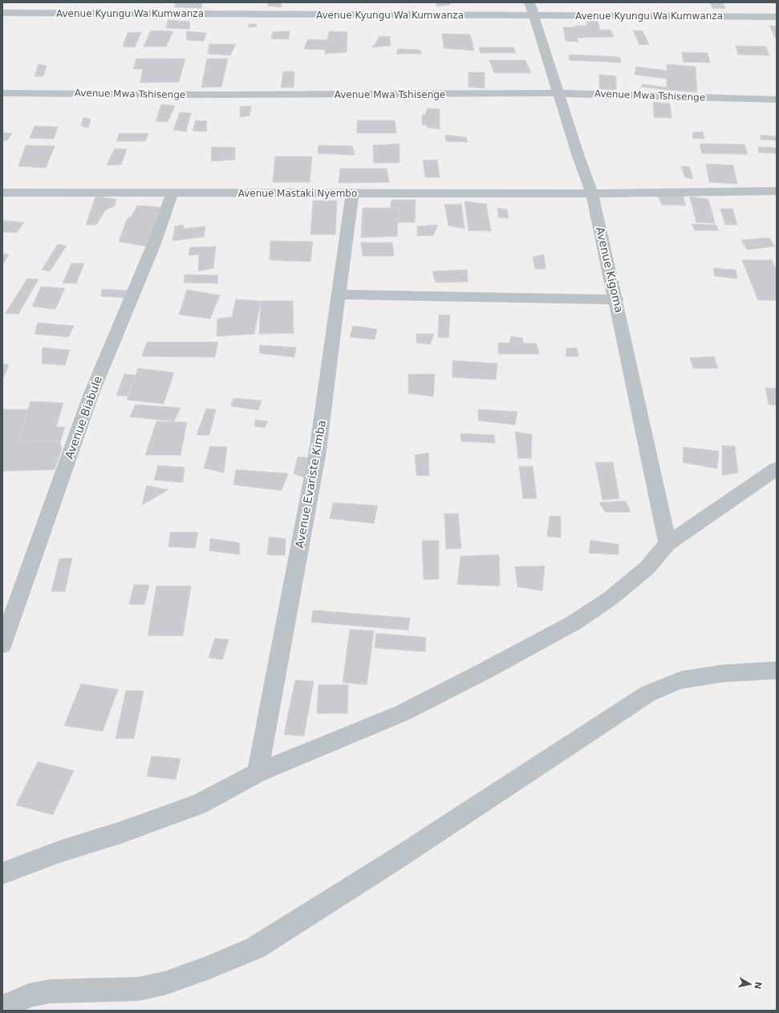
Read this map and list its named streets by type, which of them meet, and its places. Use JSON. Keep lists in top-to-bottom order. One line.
{"streets":{"street":["Avenue Kyungu Wa Kumwanza","Avenue Mwa Tshisenge","Avenue Mastaki Nyembo","Avenue Kigoma","Avenue Biabule","Avenue Evariste Kimba"]},"crossings":[["Avenue Kyungu Wa Kumwanza","Avenue Kigoma"],["Avenue Mwa Tshisenge","Avenue Kigoma"],["Avenue Mastaki Nyembo","Avenue Kigoma"],["Avenue Mastaki Nyembo","Avenue Biabule"],["Avenue Mastaki Nyembo","Avenue Evariste Kimba"]],"north":"right"}
